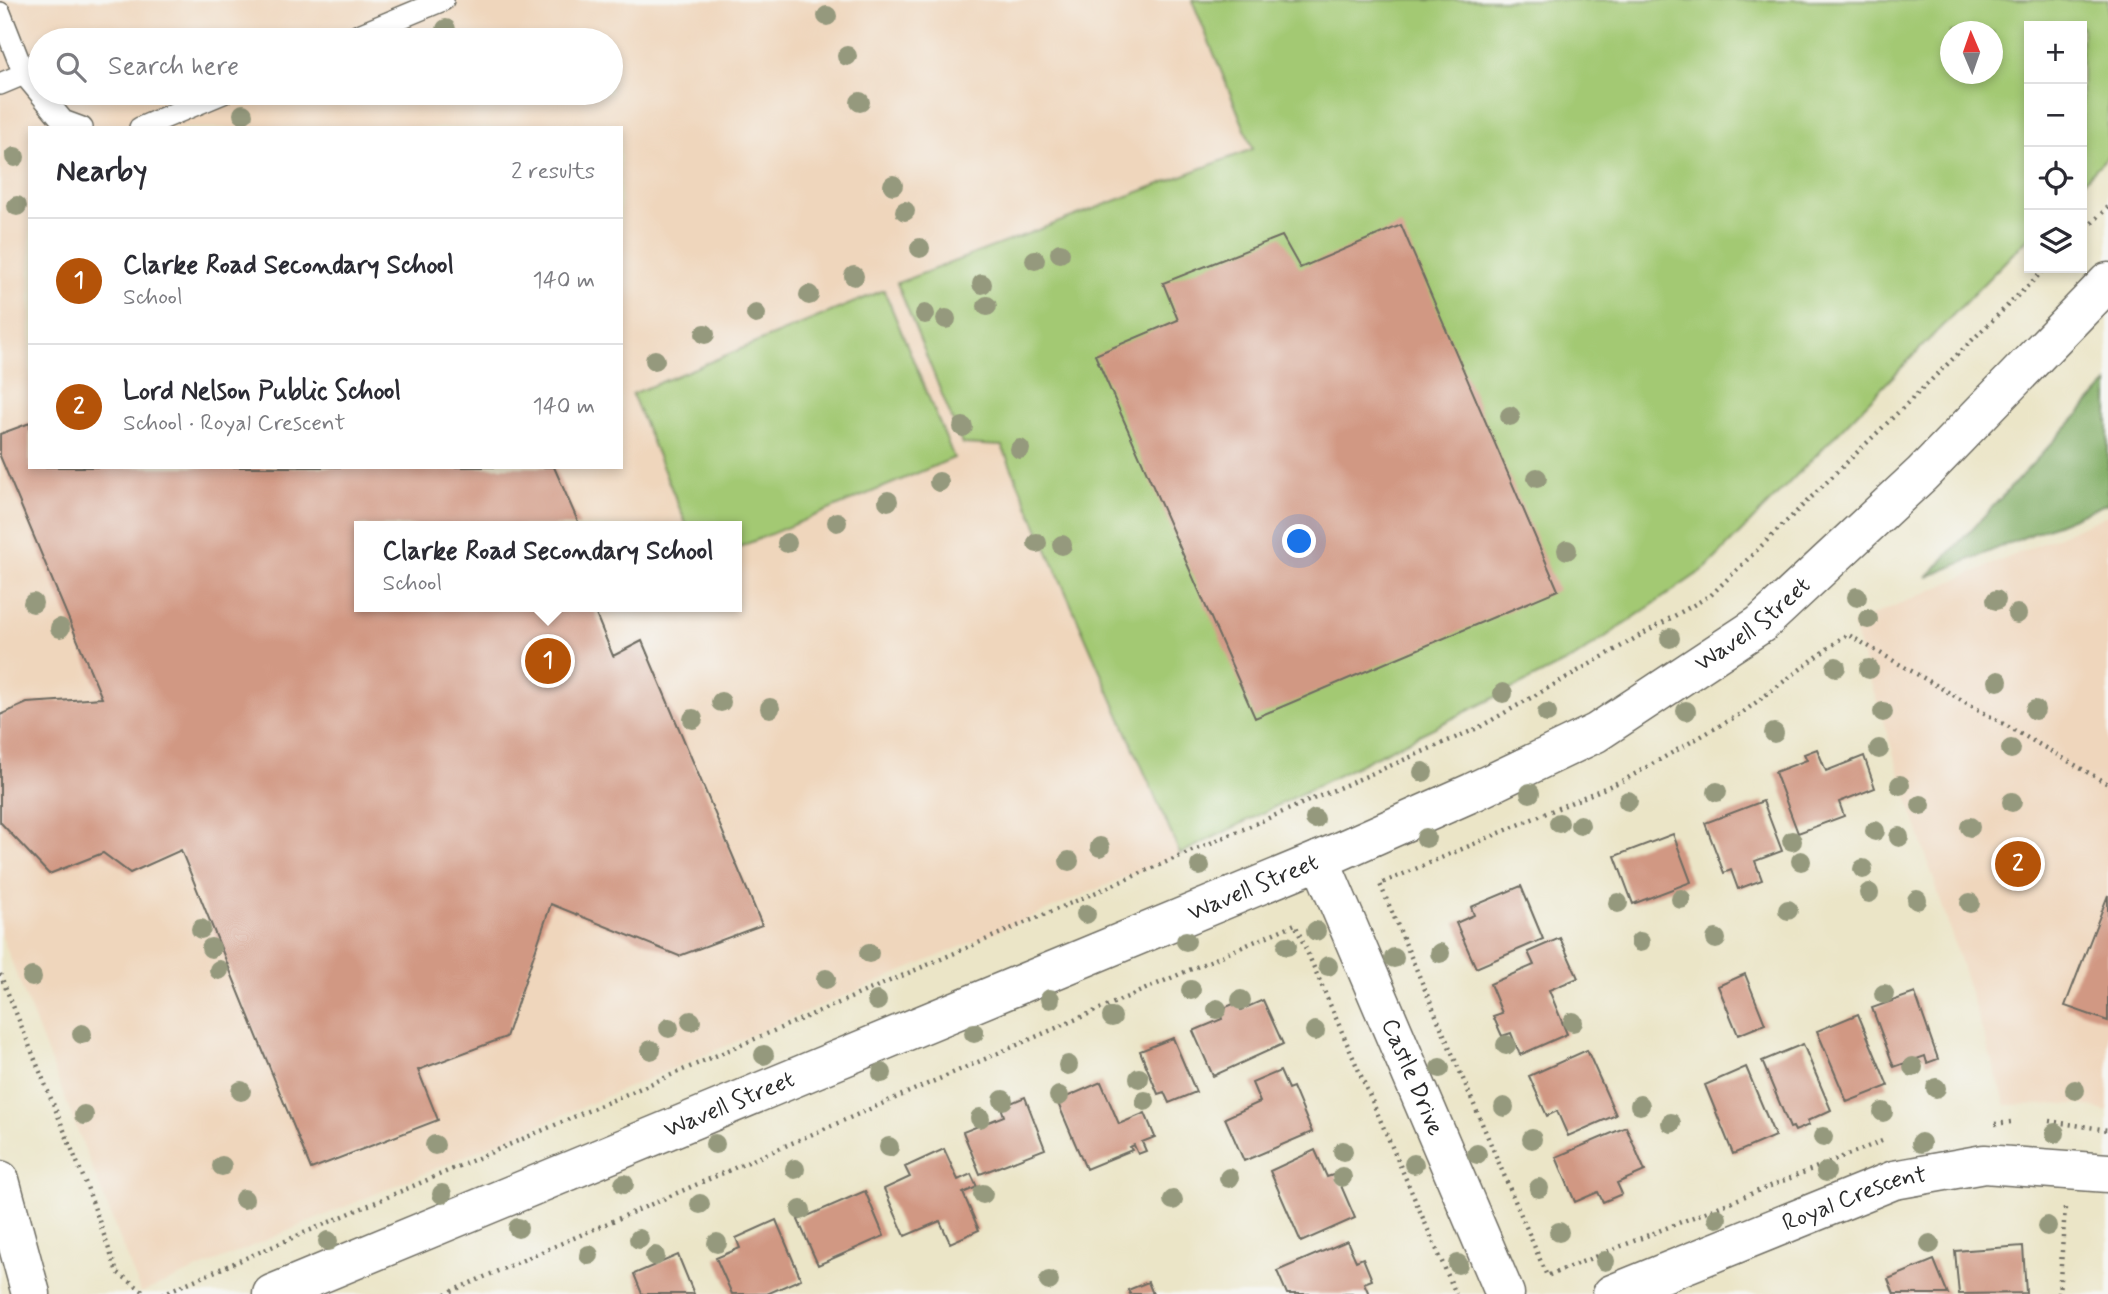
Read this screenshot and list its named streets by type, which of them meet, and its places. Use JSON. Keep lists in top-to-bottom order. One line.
{"streets":{"street":["Wavell Street","Castle Drive","Royal Crescent"]},"crossings":[["Wavell Street","Castle Drive"]],"north":"top","page":{"map_buttons":["+","−"],"search":"Search here","heading":["Nearby","2 results"],"list":[{"mark":"1","name":"Clarke Road Secondary School","note":"School","value":"140 m"},{"mark":"2","name":"Lord Nelson Public School","note":"School · Royal Crescent","value":"140 m"}],"popup":["Clarke Road Secondary School","School"],"pins":["1","2"]}}
